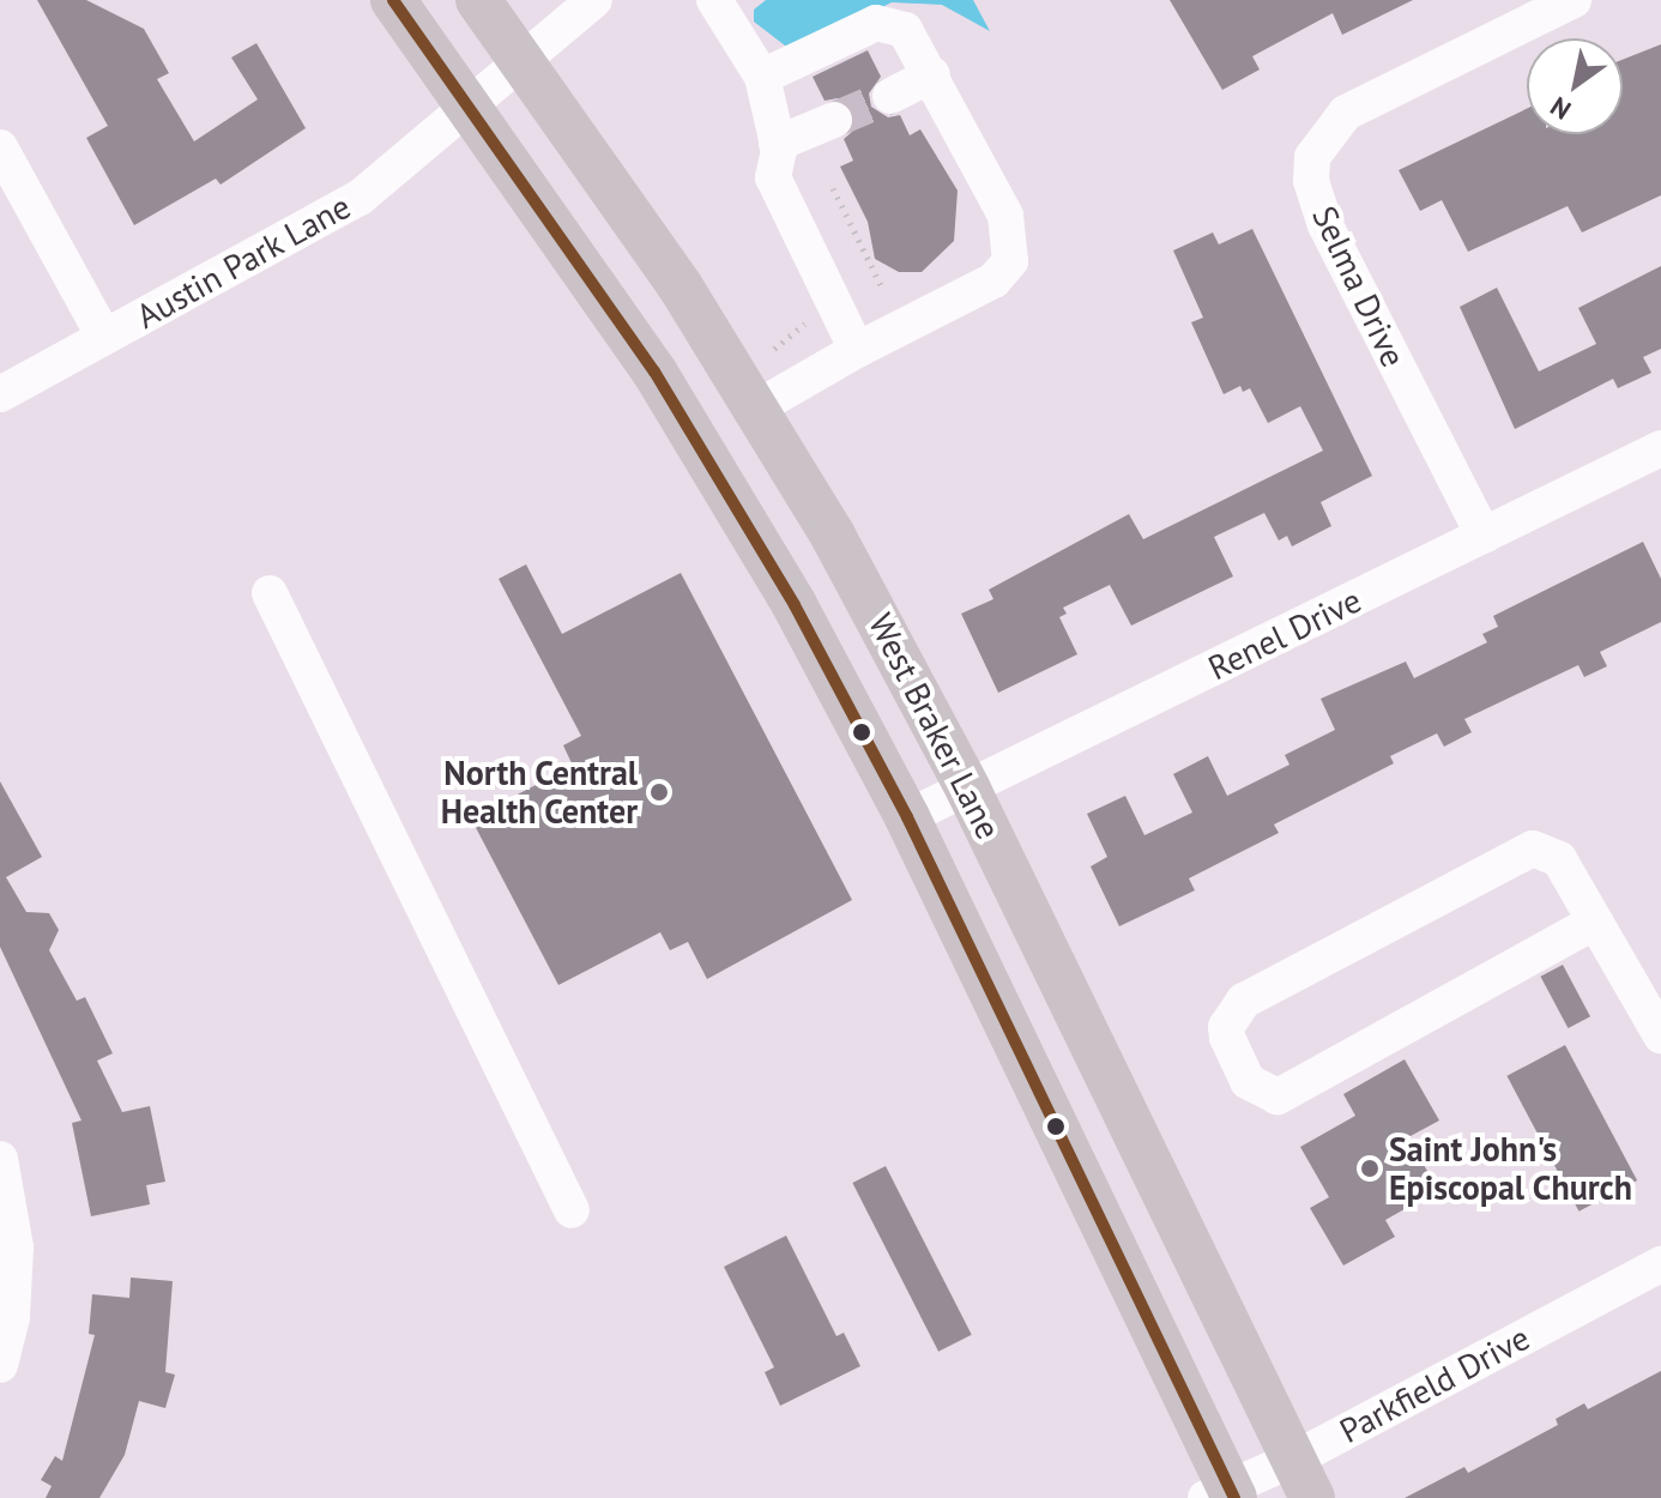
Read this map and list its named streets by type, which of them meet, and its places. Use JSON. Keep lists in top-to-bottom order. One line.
{"streets":{"main road":["West Braker Lane"],"street":["Austin Park Lane","Selma Drive","Renel Drive","Parkfield Drive"]},"crossings":[["Austin Park Lane","West Braker Lane"],["Selma Drive","Renel Drive"],["Renel Drive","West Braker Lane"],["West Braker Lane","Parkfield Drive"]],"places":["North Central Health Center","Saint John's Episcopal Church"],"north":"bottom left"}
